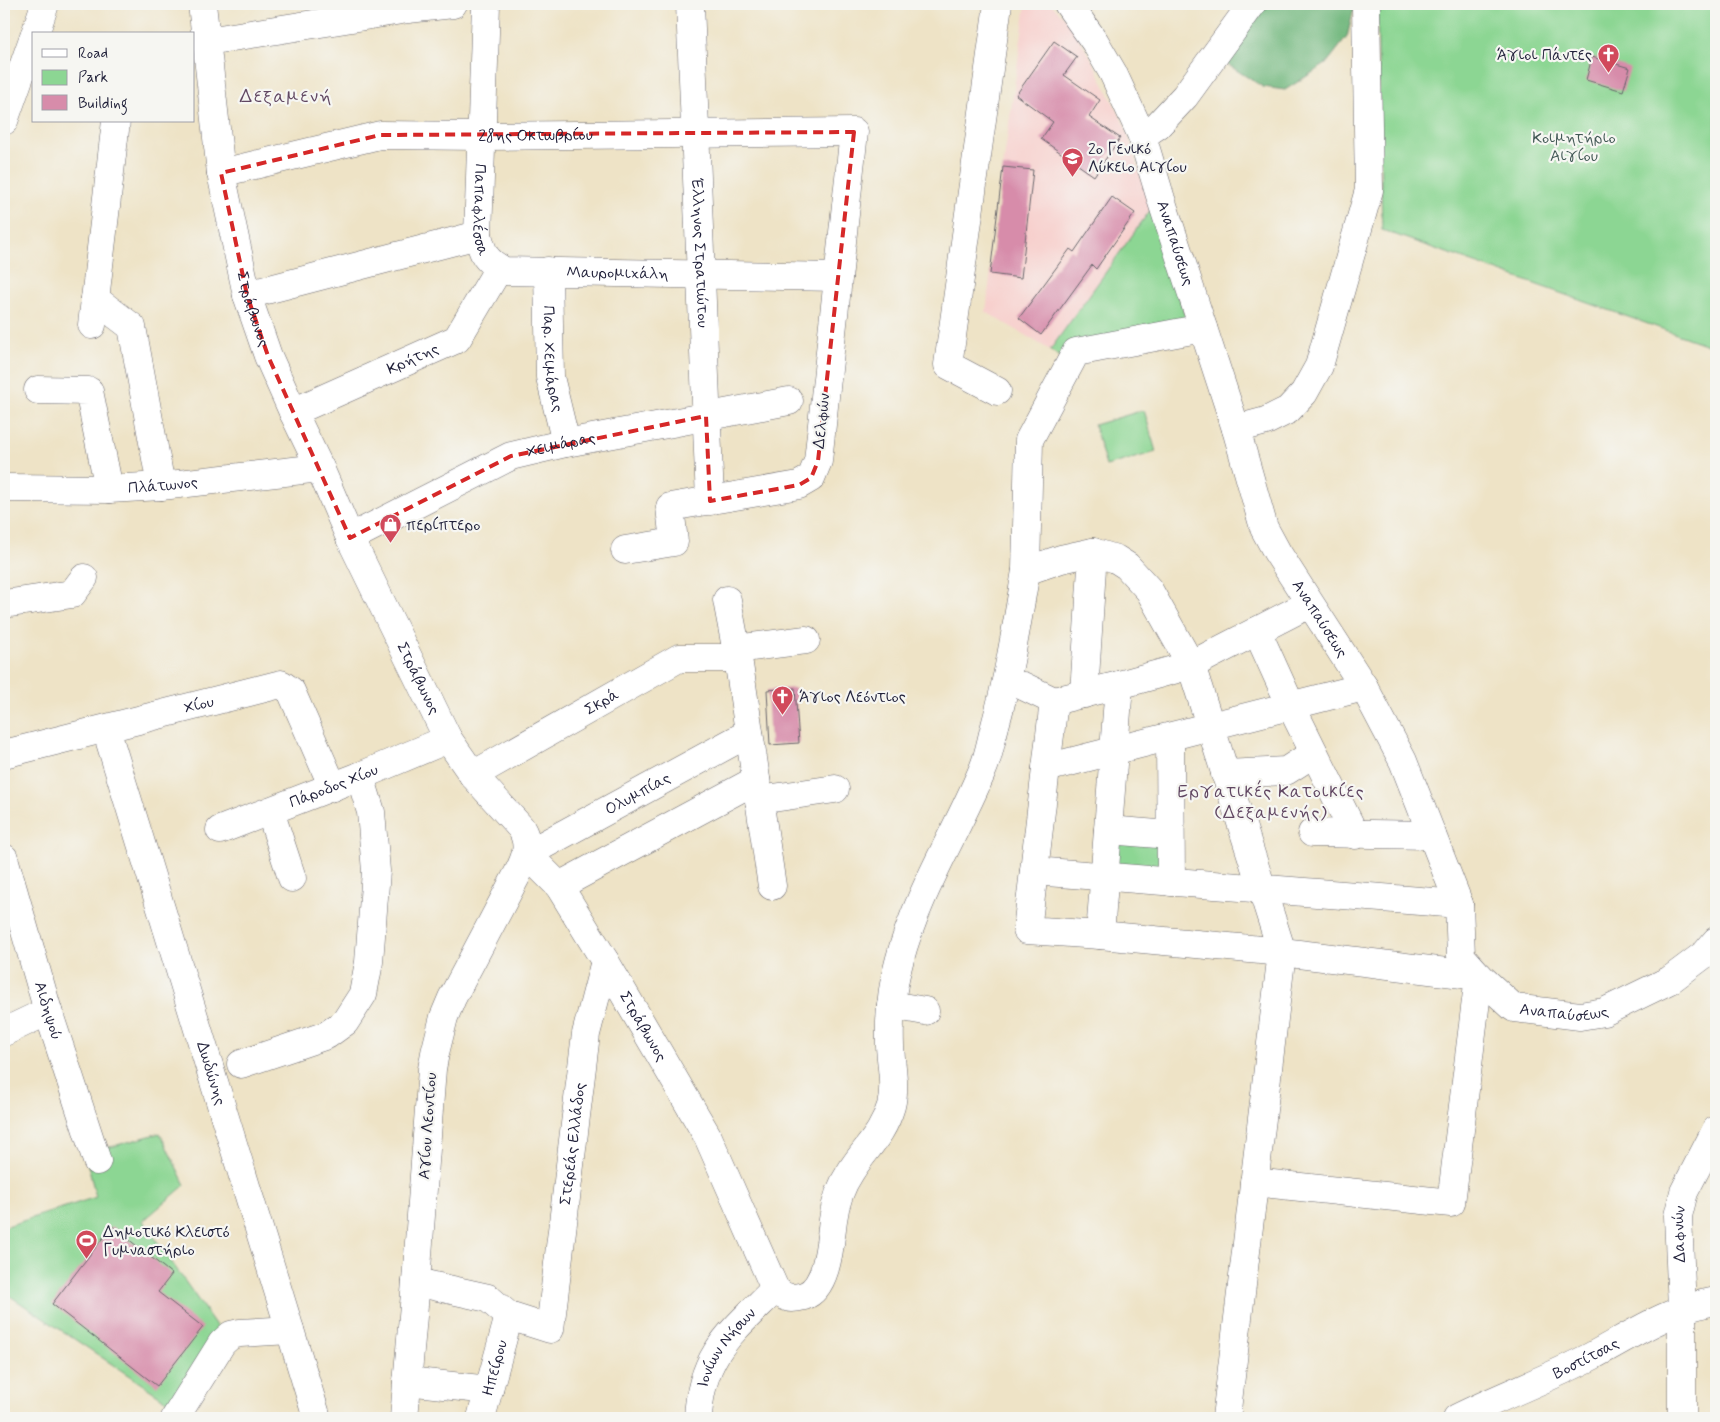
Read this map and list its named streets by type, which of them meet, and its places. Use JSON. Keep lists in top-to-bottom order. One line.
{"streets":{"street":["28ης Οκτωβρίου","Παπαφλέσσα","Αναπαύσεως","Έλληνος Στρατιώτου","Μαυρομιχάλη","Στράβωνος","Παρ. Χειμάρας","Κρήτης","Δελφών","Χειμάρας","Πλάτωνος","Σκρά","Χίου","Πάροδος Χίου","Ολυμπίας","Αιδηψού","Δωδώνης","Αγίου Λεοντίου","Στερεάς Ελλάδος","Δαφνών","Ιονίων Νήσων","Βοστίτσας","Ηπείρου"]},"crossings":[["28ης Οκτωβρίου","Παπαφλέσσα"],["28ης Οκτωβρίου","Έλληνος Στρατιώτου"],["28ης Οκτωβρίου","Στράβωνος"],["28ης Οκτωβρίου","Δελφών"],["Παπαφλέσσα","Μαυρομιχάλη"],["Παπαφλέσσα","Κρήτης"],["Έλληνος Στρατιώτου","Μαυρομιχάλη"],["Έλληνος Στρατιώτου","Δελφών"],["Έλληνος Στρατιώτου","Χειμάρας"],["Μαυρομιχάλη","Παρ. Χειμάρας"],["Μαυρομιχάλη","Κρήτης"],["Μαυρομιχάλη","Δελφών"],["Στράβωνος","Κρήτης"],["Στράβωνος","Χειμάρας"],["Στράβωνος","Πλάτωνος"],["Στράβωνος","Σκρά"],["Στράβωνος","Πάροδος Χίου"],["Στράβωνος","Ολυμπίας"],["Στράβωνος","Αγίου Λεοντίου"],["Στράβωνος","Στερεάς Ελλάδος"],["Στράβωνος","Ιονίων Νήσων"],["Παρ. Χειμάρας","Χειμάρας"],["Χίου","Πάροδος Χίου"],["Χίου","Δωδώνης"],["Ολυμπίας","Αγίου Λεοντίου"],["Στερεάς Ελλάδος","Ηπείρου"],["Δαφνών","Βοστίτσας"]],"districts":["Δεξαμενή","Εργατικές Κατοικίες (Δεξαμενής)"],"parks":["Κοιμητήριο Αιγίου"],"places":{"church":["Άγιοι Πάντες","Άγιος Λεόντιος"],"school or university":["2ο Γενικό Λύκειο Αιγίου"],"shop":["περίπτερο"],"sports":["Δημοτικό Κλειστό Γυμναστήριο"]},"legend":["Road","Park","Building"]}
